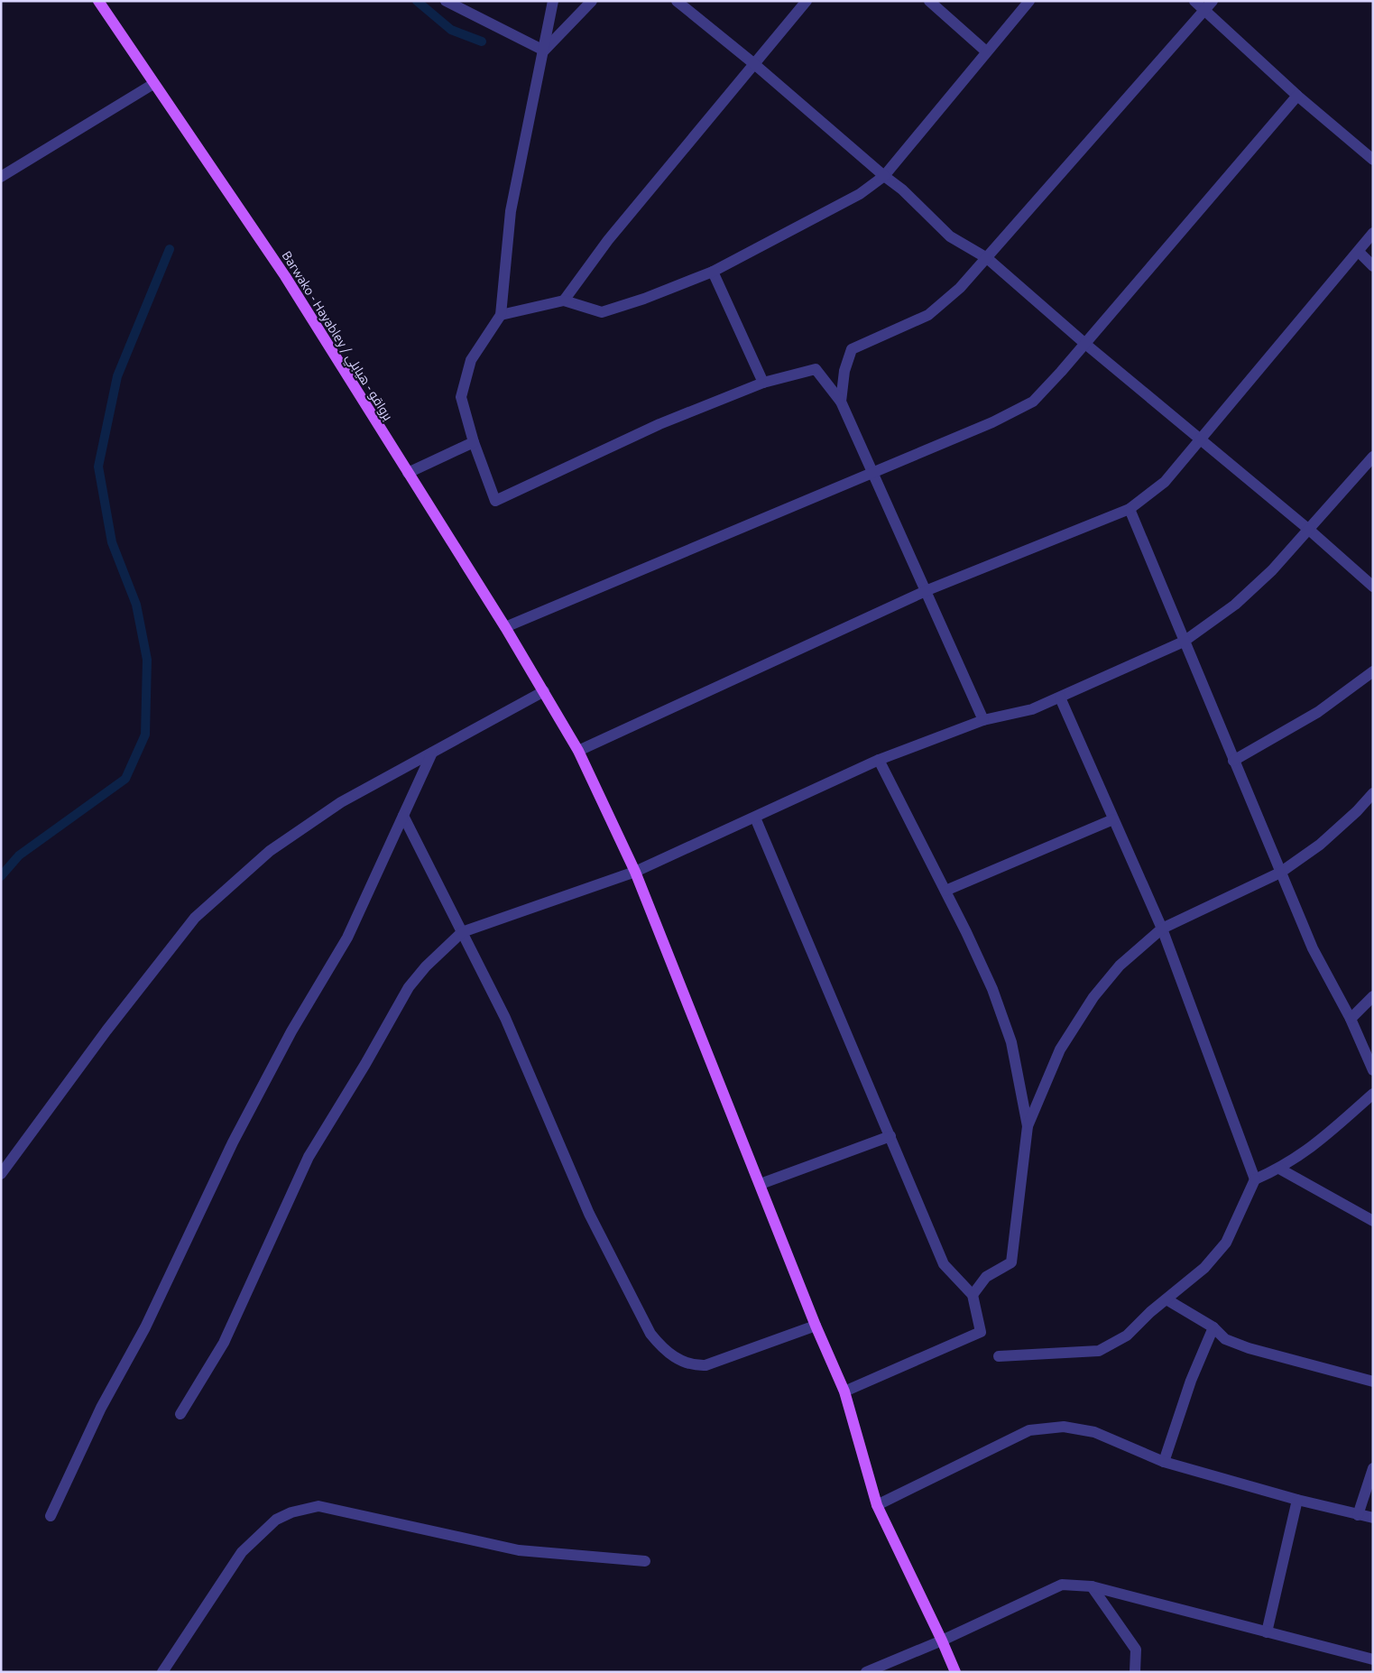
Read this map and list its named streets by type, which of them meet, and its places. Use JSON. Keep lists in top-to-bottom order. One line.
{"streets":{"main road":["Barwako - Hayabley / برواقو - هيابلي"]}}
